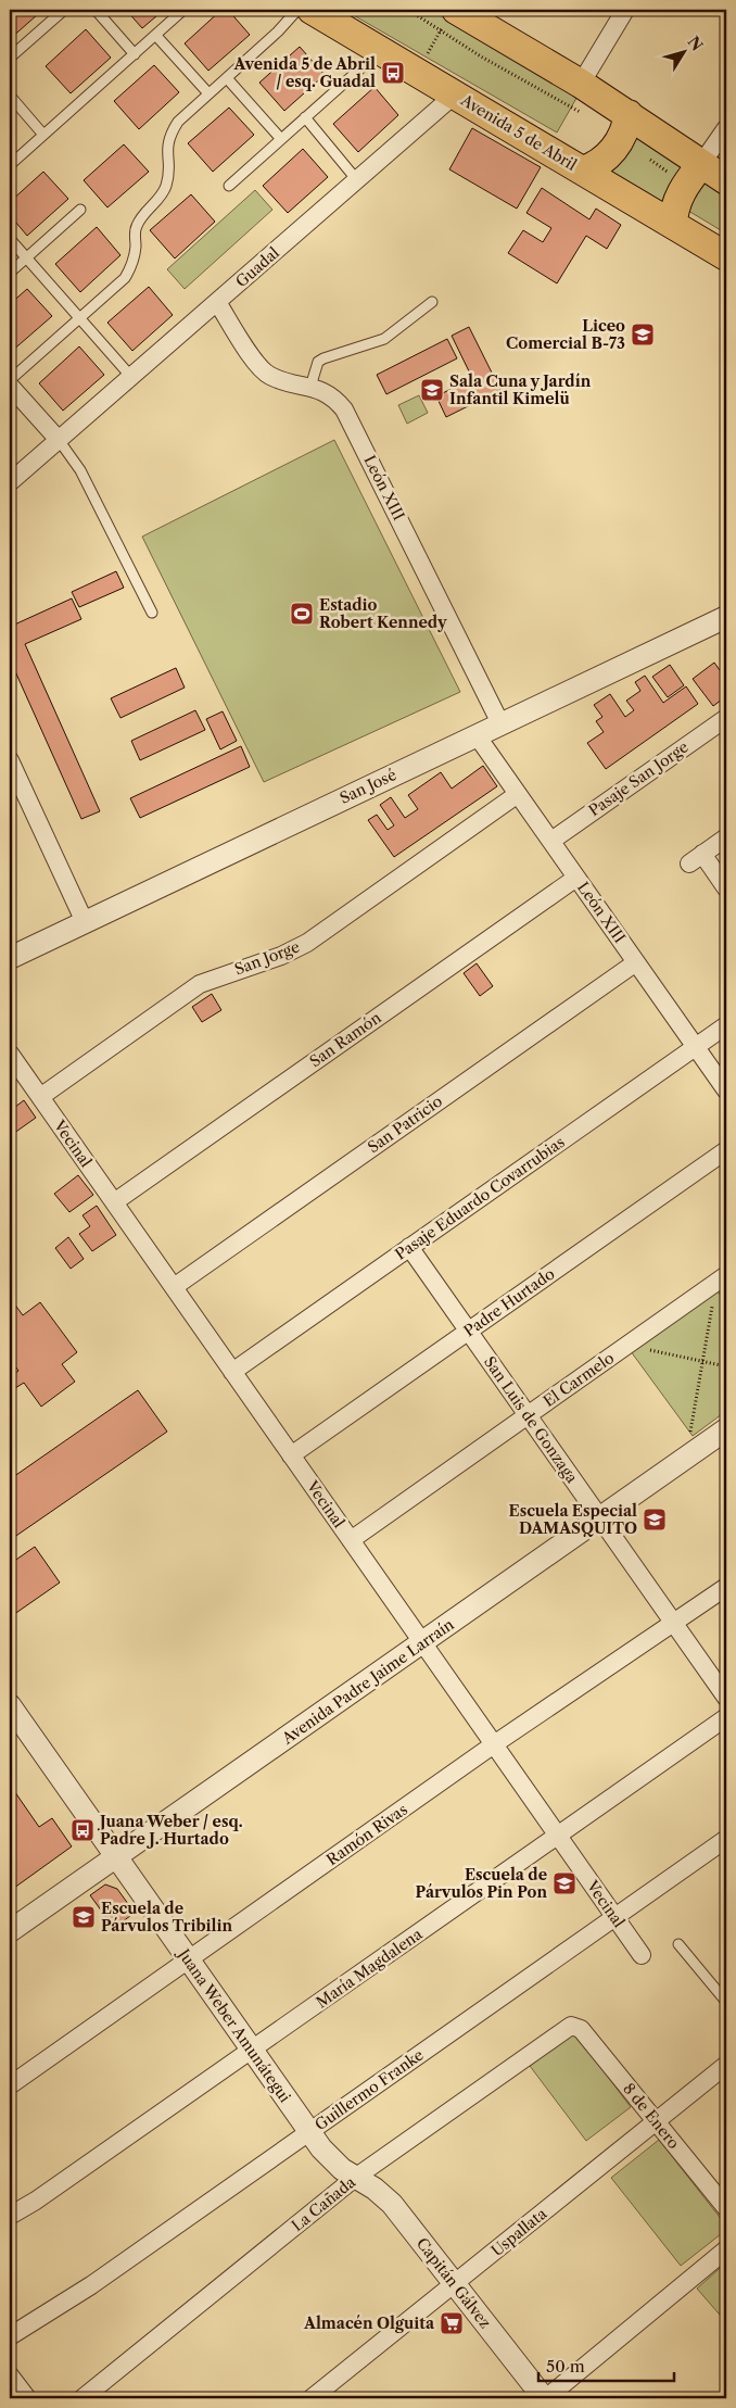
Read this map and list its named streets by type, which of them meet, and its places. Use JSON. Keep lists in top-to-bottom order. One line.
{"streets":{"main road":["Avenida 5 de Abril"],"street":["Guadal","León XIII","Pasaje San Jorge","San José","San Jorge","San Ramón","San Patricio","Vecinal","Pasaje Eduardo Covarrubias","Padre Hurtado","El Carmelo","San Luis de Gonzaga","Avenida Padre Jaime Larraín","Ramón Rivas","María Magdalena","Juana Weber Amunátegui","Guillermo Franke","8 de Enero","La Cañada","Uspallata","Capitán Gálvez"]},"crossings":[["Avenida 5 de Abril","Guadal"],["Guadal","León XIII"],["León XIII","Pasaje San Jorge"],["León XIII","San José"],["León XIII","San Jorge"],["León XIII","San Ramón"],["León XIII","San Patricio"],["León XIII","Pasaje Eduardo Covarrubias"],["San Jorge","Vecinal"],["San Ramón","Vecinal"],["San Patricio","Vecinal"],["Vecinal","Pasaje Eduardo Covarrubias"],["Vecinal","Padre Hurtado"],["Vecinal","El Carmelo"],["Vecinal","Avenida Padre Jaime Larraín"],["Vecinal","Ramón Rivas"],["Vecinal","María Magdalena"],["Vecinal","Guillermo Franke"],["Pasaje Eduardo Covarrubias","San Luis de Gonzaga"],["Padre Hurtado","San Luis de Gonzaga"],["El Carmelo","San Luis de Gonzaga"],["San Luis de Gonzaga","Avenida Padre Jaime Larraín"],["San Luis de Gonzaga","Ramón Rivas"],["Avenida Padre Jaime Larraín","Juana Weber Amunátegui"],["Ramón Rivas","Juana Weber Amunátegui"],["María Magdalena","Juana Weber Amunátegui"],["Juana Weber Amunátegui","Guillermo Franke"],["Juana Weber Amunátegui","La Cañada"],["Juana Weber Amunátegui","Capitán Gálvez"],["8 de Enero","La Cañada"],["8 de Enero","Uspallata"],["La Cañada","Capitán Gálvez"],["Uspallata","Capitán Gálvez"]],"places":{"bus stop":["Avenida 5 de Abril / esq. Guadal","Juana Weber / esq. Padre J. Hurtado"],"school or university":["Liceo Comercial B-73","Sala Cuna y Jardín Infantil Kimelü","Escuela Especial DAMASQUITO","Escuela de Párvulos Pin Pon","Escuela de Párvulos Tribilin"],"sports":["Estadio Robert Kennedy"],"supermarket":["Almacén Olguita"]},"scale_bar":"50 m","north":"top right"}
